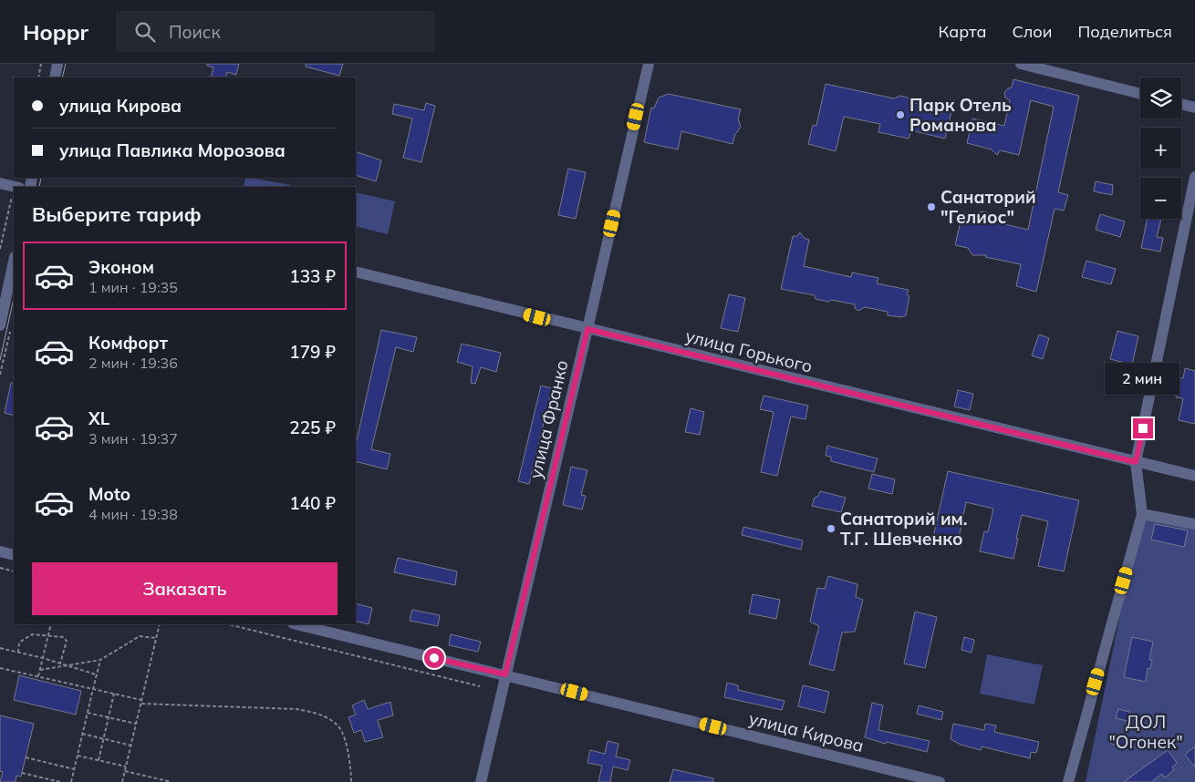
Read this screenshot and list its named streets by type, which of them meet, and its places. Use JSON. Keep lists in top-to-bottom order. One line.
{"streets":{"street":["улица Горького","улица Франко","улица Кирова"]},"crossings":[["улица Горького","улица Франко"],["улица Франко","улица Кирова"]],"parks":["ДОЛ \"Огонек\""],"places":["Парк Отель Романова","Санаторий \"Гелиос\"","Санаторий им. Т.Г. Шевченко"],"page":{"header":"Hoppr","search":"Поиск","nav":["Карта","Слои","Поделиться"],"map_buttons":["+","−"],"banner":["улица Кирова","улица Павлика Морозова"],"heading":"Выберите тариф","list":[{"name":"Эконом","note":"1 мин · 19:35","value":"133 ₽"},{"name":"Комфорт","note":"2 мин · 19:36","value":"179 ₽"},{"name":"XL","note":"3 мин · 19:37","value":"225 ₽"},{"name":"Moto","note":"4 мин · 19:38","value":"140 ₽"}],"bubble":"2 мин","buttons":"Заказать"}}
